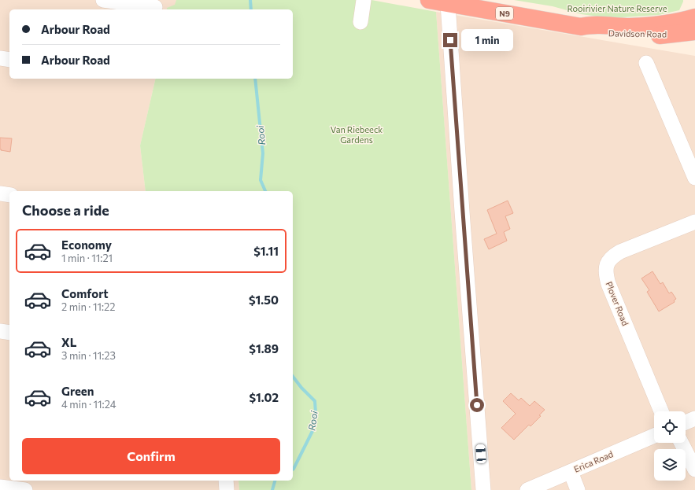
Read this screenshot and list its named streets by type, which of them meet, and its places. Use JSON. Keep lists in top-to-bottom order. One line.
{"streets":{"highway":["N9","Davidson Road"],"street":["Plover Road","Erica Road"]},"water":["Rooi"],"parks":["Rooirivier Nature Reserve","Van Riebeeck Gardens"],"page":{"banner":["Arbour Road","Arbour Road"],"bubble":"1 min","heading":"Choose a ride","list":[{"name":"Economy","note":"1 min · 11:21","value":"$1.11"},{"name":"Comfort","note":"2 min · 11:22","value":"$1.50"},{"name":"XL","note":"3 min · 11:23","value":"$1.89"},{"name":"Green","note":"4 min · 11:24","value":"$1.02"}],"buttons":"Confirm"}}
